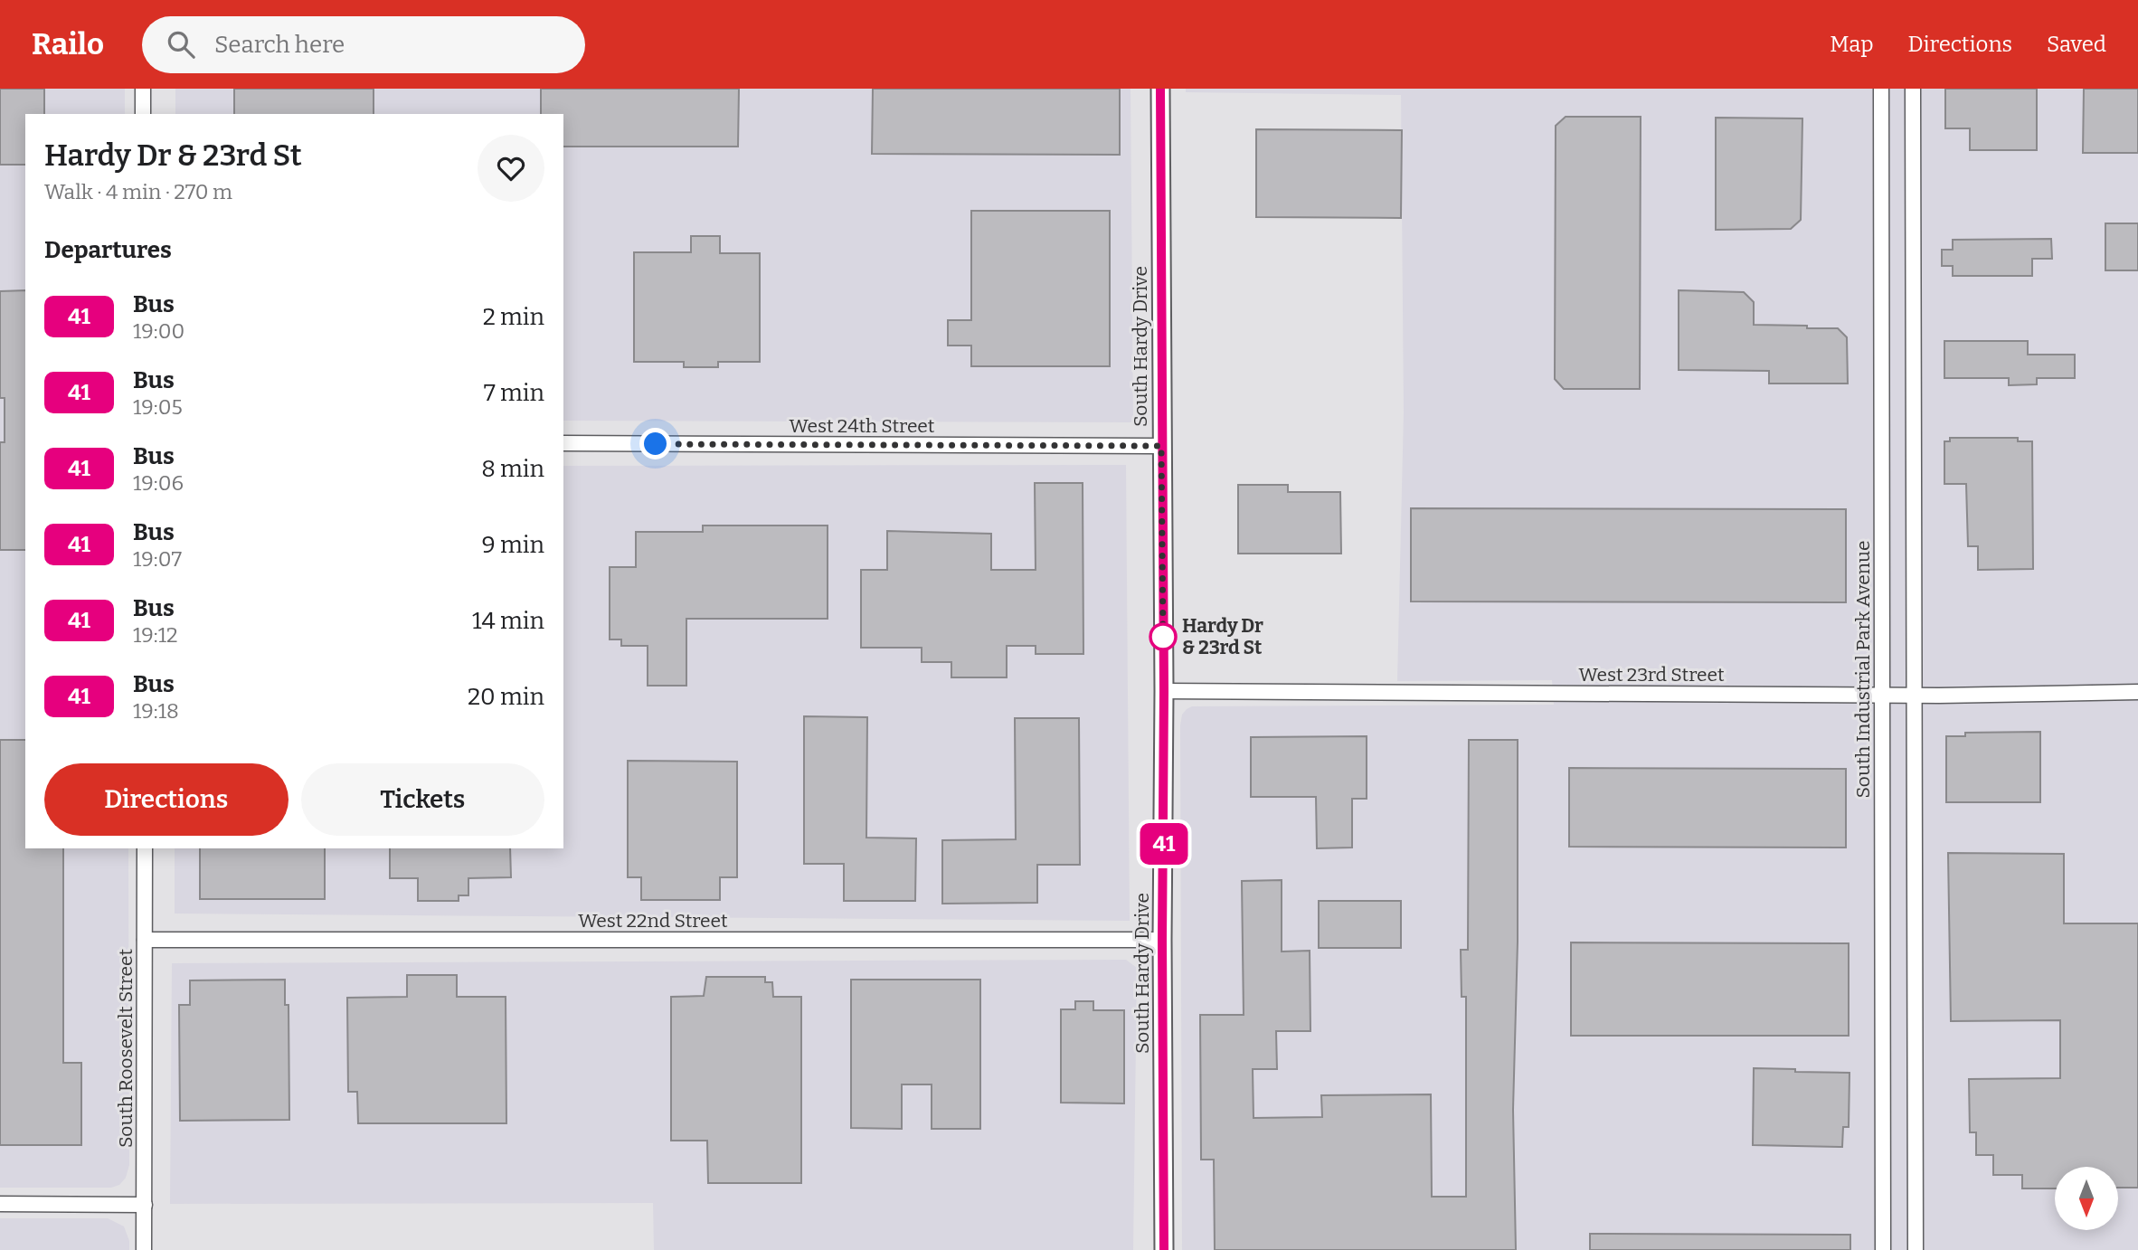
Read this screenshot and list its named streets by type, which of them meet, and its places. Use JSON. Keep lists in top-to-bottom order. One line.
{"streets":{"street":["South Hardy Drive","West 24th Street","South Industrial Park Avenue","West 23rd Street","West 22nd Street","South Roosevelt Street"]},"crossings":[["South Hardy Drive","West 24th Street"],["South Hardy Drive","West 23rd Street"],["South Hardy Drive","West 22nd Street"],["South Industrial Park Avenue","West 23rd Street"],["West 22nd Street","South Roosevelt Street"]],"places":["Hardy Dr & 23rd St"],"lines":["bus line 41"],"north":"bottom","page":{"header":"Railo","search":"Search here","nav":["Map","Directions","Saved"],"on_map":"41","heading":[["Hardy Dr & 23rd St","Walk · 4 min · 270 m"],"Departures"],"list":[{"mark":"41","name":"Bus","note":"19:00","value":"2 min"},{"mark":"41","name":"Bus","note":"19:05","value":"7 min"},{"mark":"41","name":"Bus","note":"19:06","value":"8 min"},{"mark":"41","name":"Bus","note":"19:07","value":"9 min"},{"mark":"41","name":"Bus","note":"19:12","value":"14 min"},{"mark":"41","name":"Bus","note":"19:18","value":"20 min"}],"buttons":["Directions","Tickets"]}}
